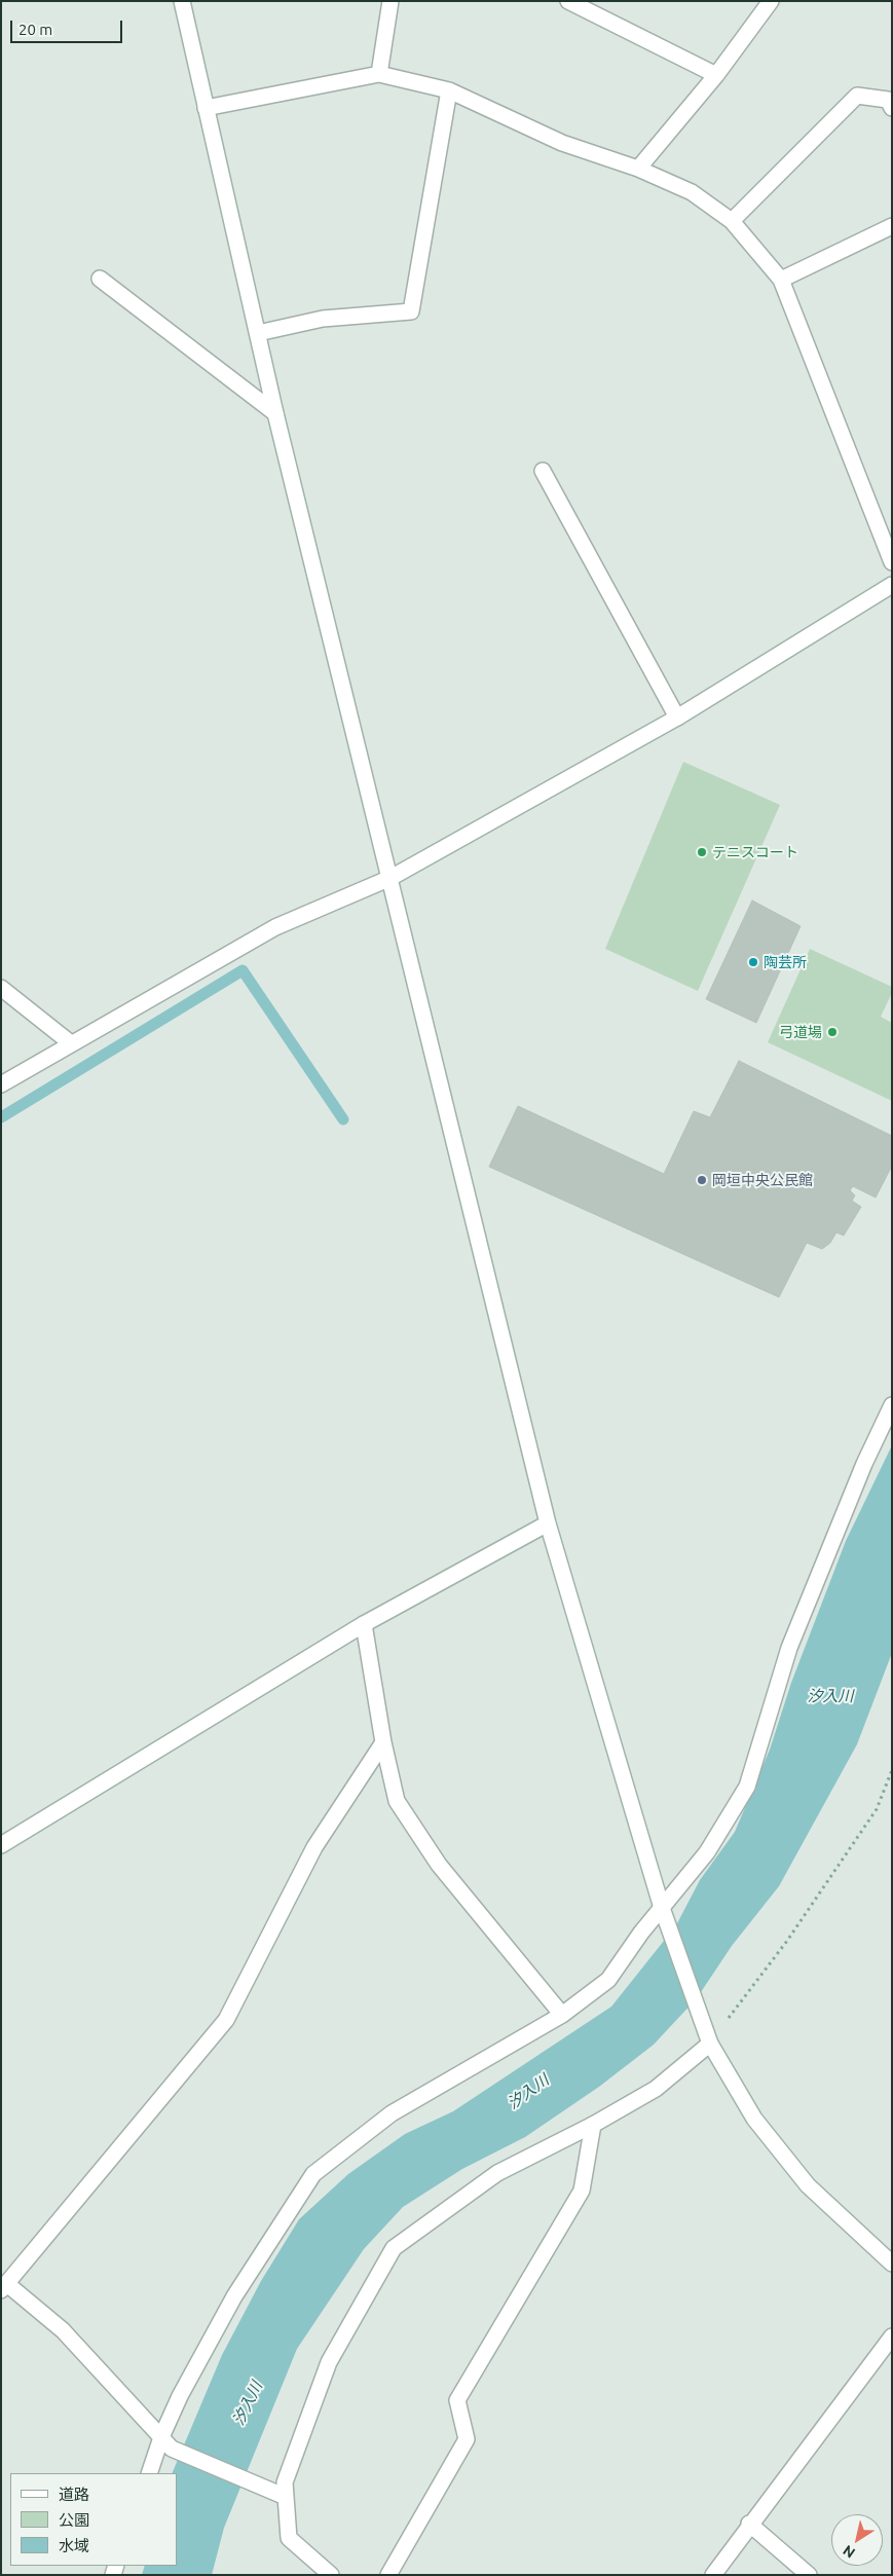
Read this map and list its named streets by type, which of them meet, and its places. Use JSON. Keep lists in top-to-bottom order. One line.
{"water":["汐入川"],"places":["テニスコート","陶芸所","弓道場","岡垣中央公民館"],"legend":["道路","公園","水域"],"scale_bar":"20 m","north":"bottom left"}
